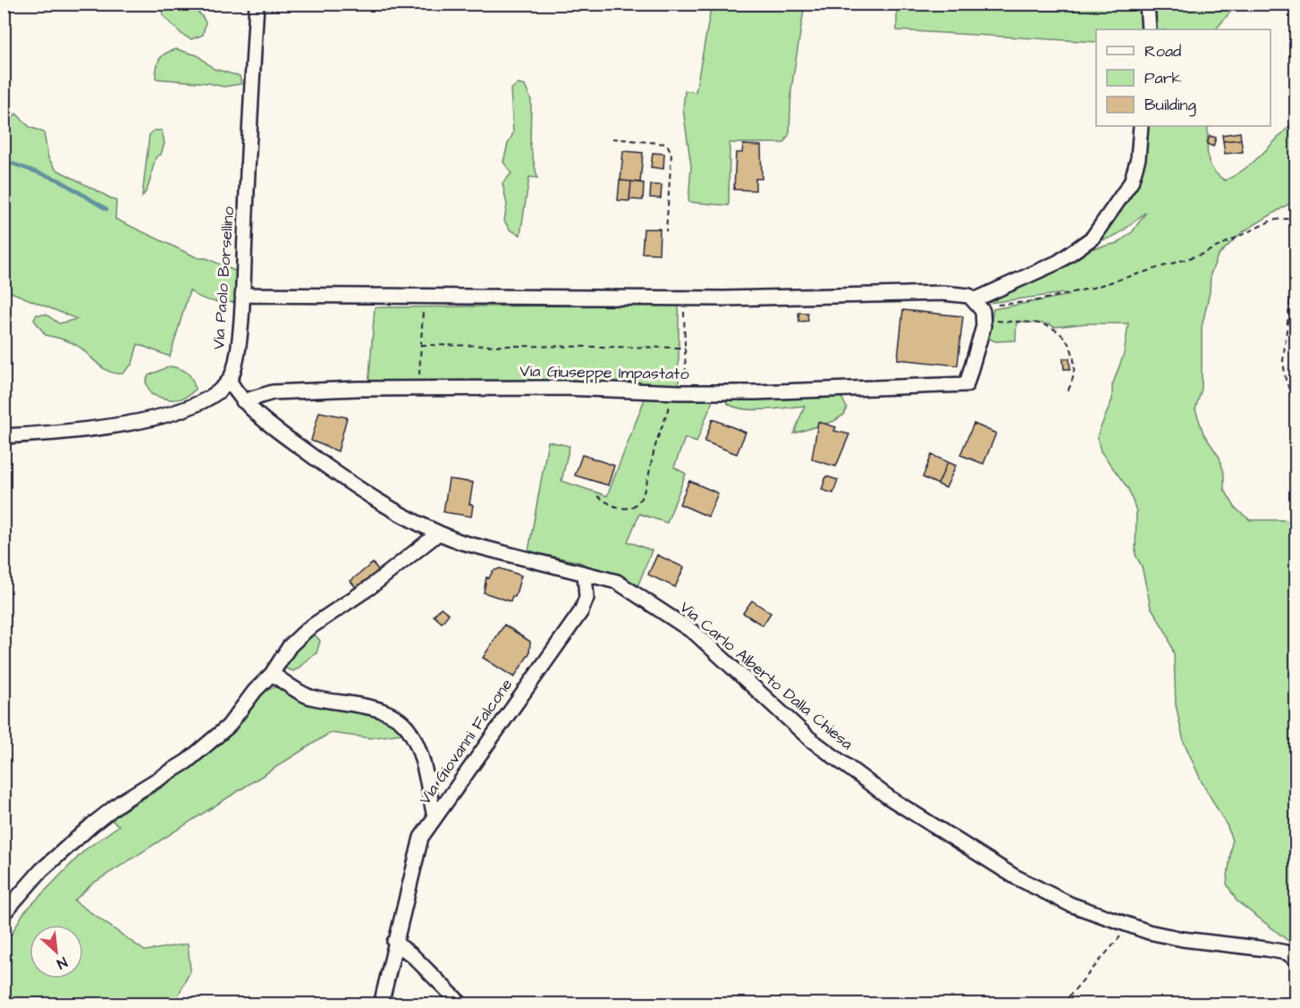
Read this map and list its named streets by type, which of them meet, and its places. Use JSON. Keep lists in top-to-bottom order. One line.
{"streets":{"street":["Via Paolo Borsellino","Via Giuseppe Impastato","Via Carlo Alberto Dalla Chiesa","Via Giovanni Falcone"]},"crossings":[["Via Paolo Borsellino","Via Carlo Alberto Dalla Chiesa"],["Via Giuseppe Impastato","Via Carlo Alberto Dalla Chiesa"],["Via Carlo Alberto Dalla Chiesa","Via Giovanni Falcone"]],"legend":["Road","Park","Building"],"north":"bottom right"}
